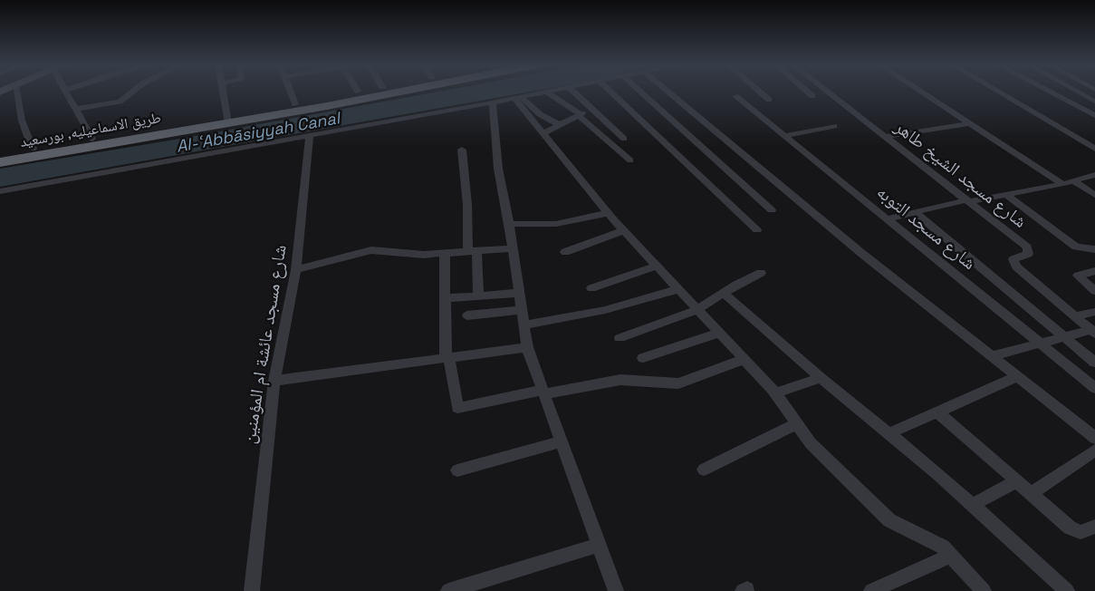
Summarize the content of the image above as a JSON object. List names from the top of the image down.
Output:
{
  "streets": {
    "highway": ["طريق الاسماعيليه, بورسعيد"],
    "street": ["شارع مسجد الشيخ طاهر", "شارع مسجد التوبه", "شارع مسجد عائشة ام المؤمنين"]
  },
  "water": ["Al-ʿAbbāsiyyah Canal"]
}
